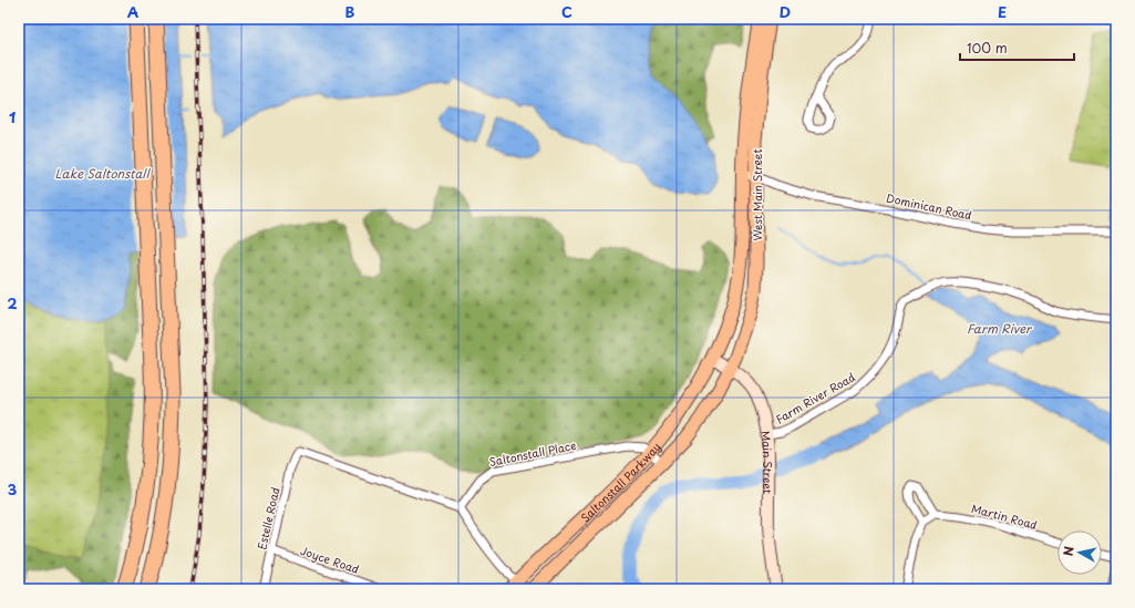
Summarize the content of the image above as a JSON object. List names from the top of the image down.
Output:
{
  "streets": {
    "main road": ["West Main Street", "Main Street", "Saltonstall Parkway"],
    "street": [
      "Dominican Road",
      "Farm River Road",
      "Saltonstall Place",
      "Martin Road",
      "Estelle Road",
      "Joyce Road"
    ]
  },
  "crossings": [
    ["West Main Street", "Dominican Road"],
    ["West Main Street", "Main Street"],
    ["West Main Street", "Saltonstall Parkway"],
    ["Farm River Road", "Main Street"],
    ["Saltonstall Place", "Saltonstall Parkway"],
    ["Saltonstall Place", "Estelle Road"],
    ["Main Street", "Saltonstall Parkway"],
    ["Estelle Road", "Joyce Road"]
  ],
  "water": ["Lake Saltonstall", "Farm River"],
  "scale_bar": "100 m",
  "north": "left",
  "grid": {
    "columns": [
      "A",
      "B",
      "C",
      "D",
      "E"
    ],
    "rows": ["1", "2", "3"]
  }
}
